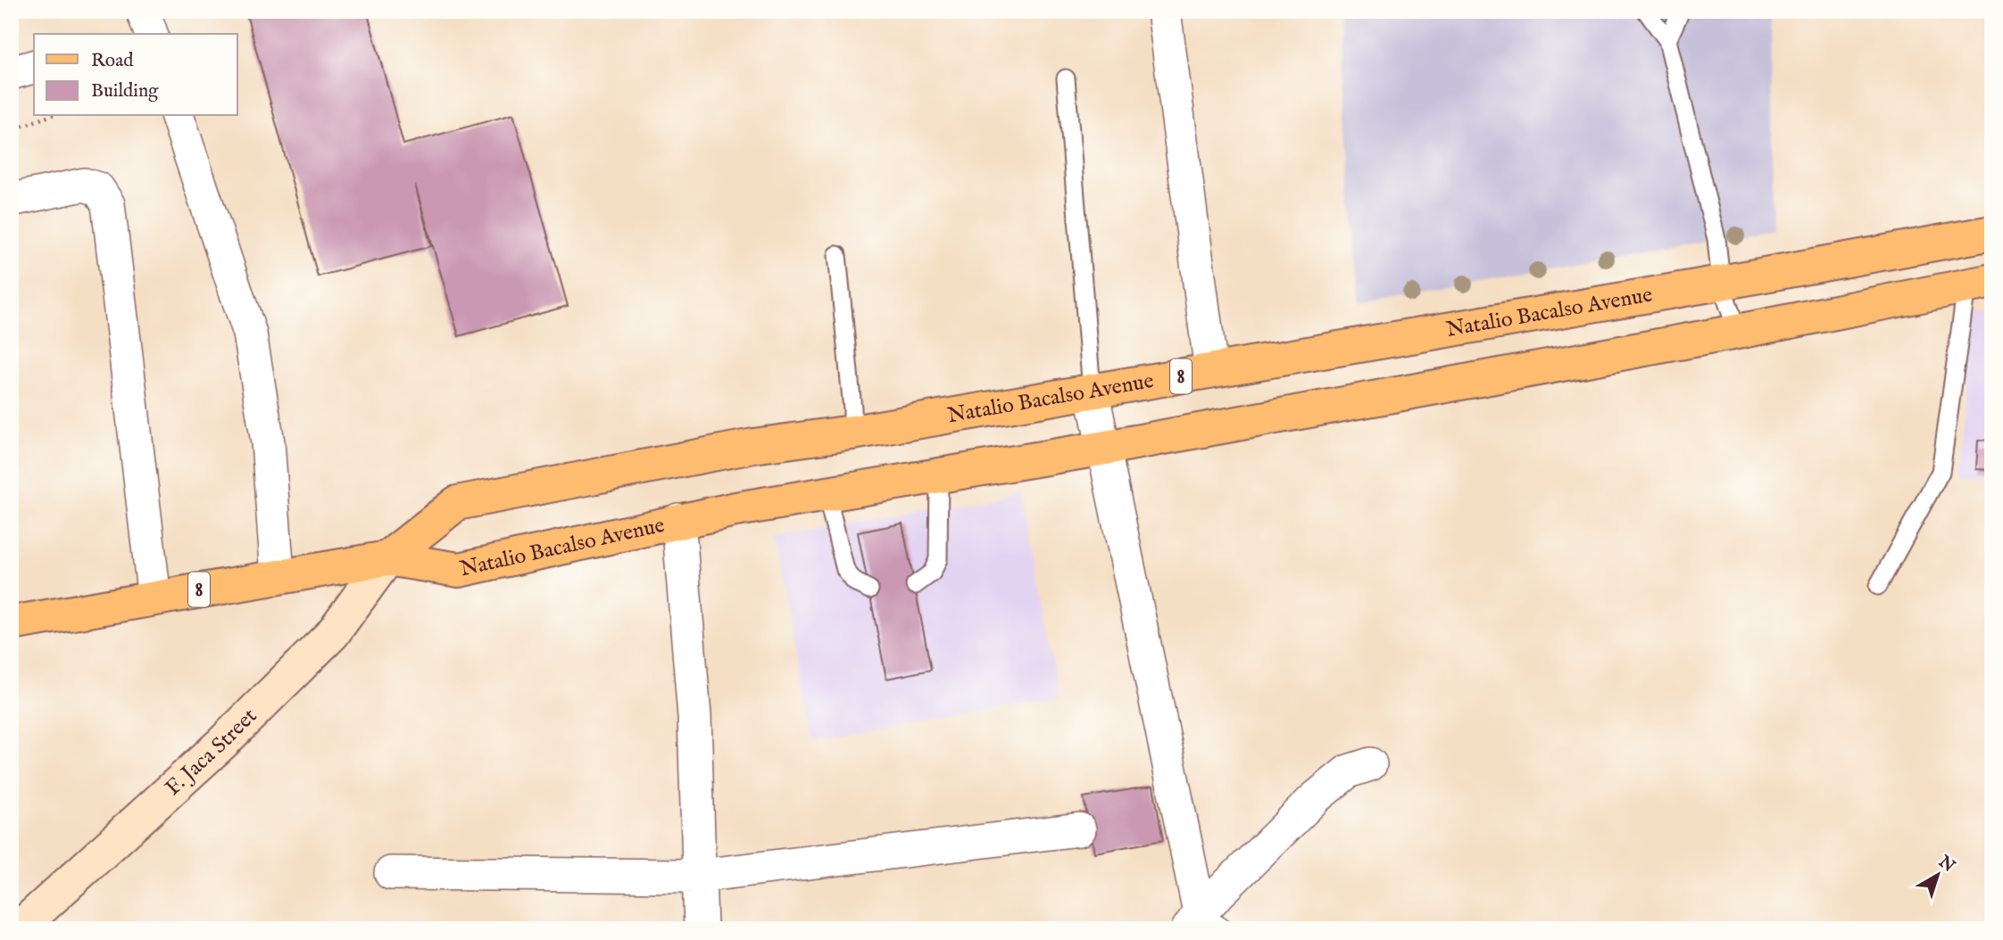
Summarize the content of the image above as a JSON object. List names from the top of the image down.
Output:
{
  "streets": {
    "main road": ["Natalio Bacalso Avenue", "8"],
    "street": ["F. Jaca Street"]
  },
  "crossings": [
    ["Natalio Bacalso Avenue", "F. Jaca Street"]
  ],
  "legend": ["Road", "Building"],
  "north": "top right"
}
